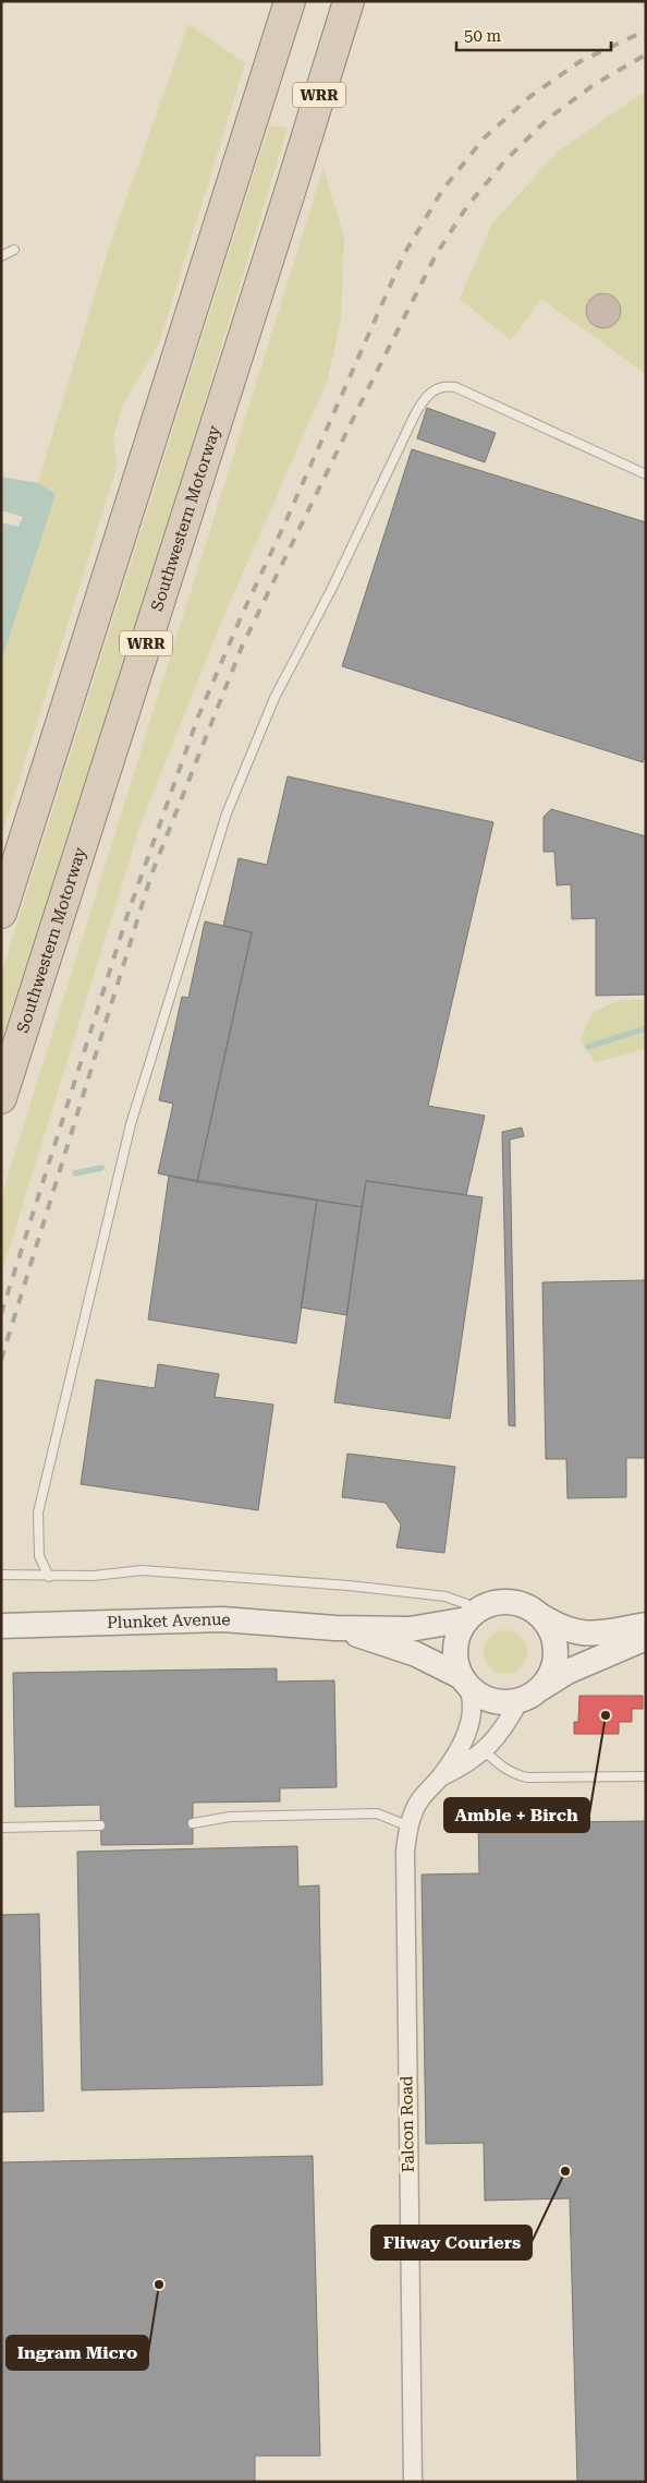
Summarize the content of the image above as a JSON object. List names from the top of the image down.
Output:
{
  "streets": {
    "highway": ["WRR", "Southwestern Motorway"],
    "main road": ["Plunket Avenue"],
    "street": ["Falcon Road"]
  },
  "crossings": [
    ["Plunket Avenue", "Falcon Road"]
  ],
  "places": ["Amble + Birch", "Fliway Couriers", "Ingram Micro"],
  "scale_bar": "50 m"
}
